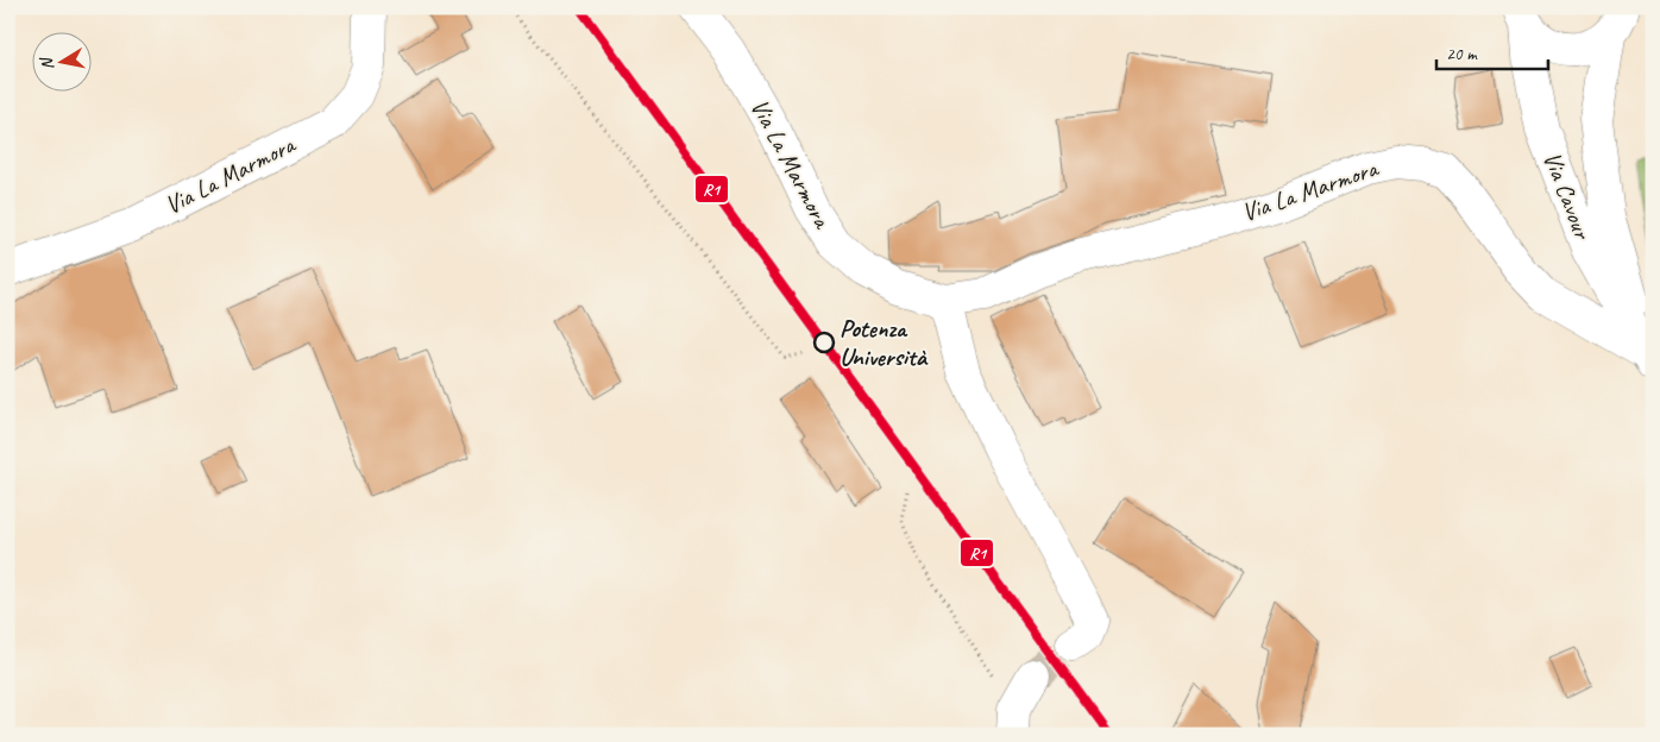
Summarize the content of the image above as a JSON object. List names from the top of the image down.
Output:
{
  "streets": {
    "street": ["Via La Marmora", "Via Cavour"]
  },
  "crossings": [
    ["Via La Marmora", "Via Cavour"]
  ],
  "places": ["Potenza Università"],
  "lines": ["transit line R1"],
  "scale_bar": "20 m",
  "north": "left"
}
